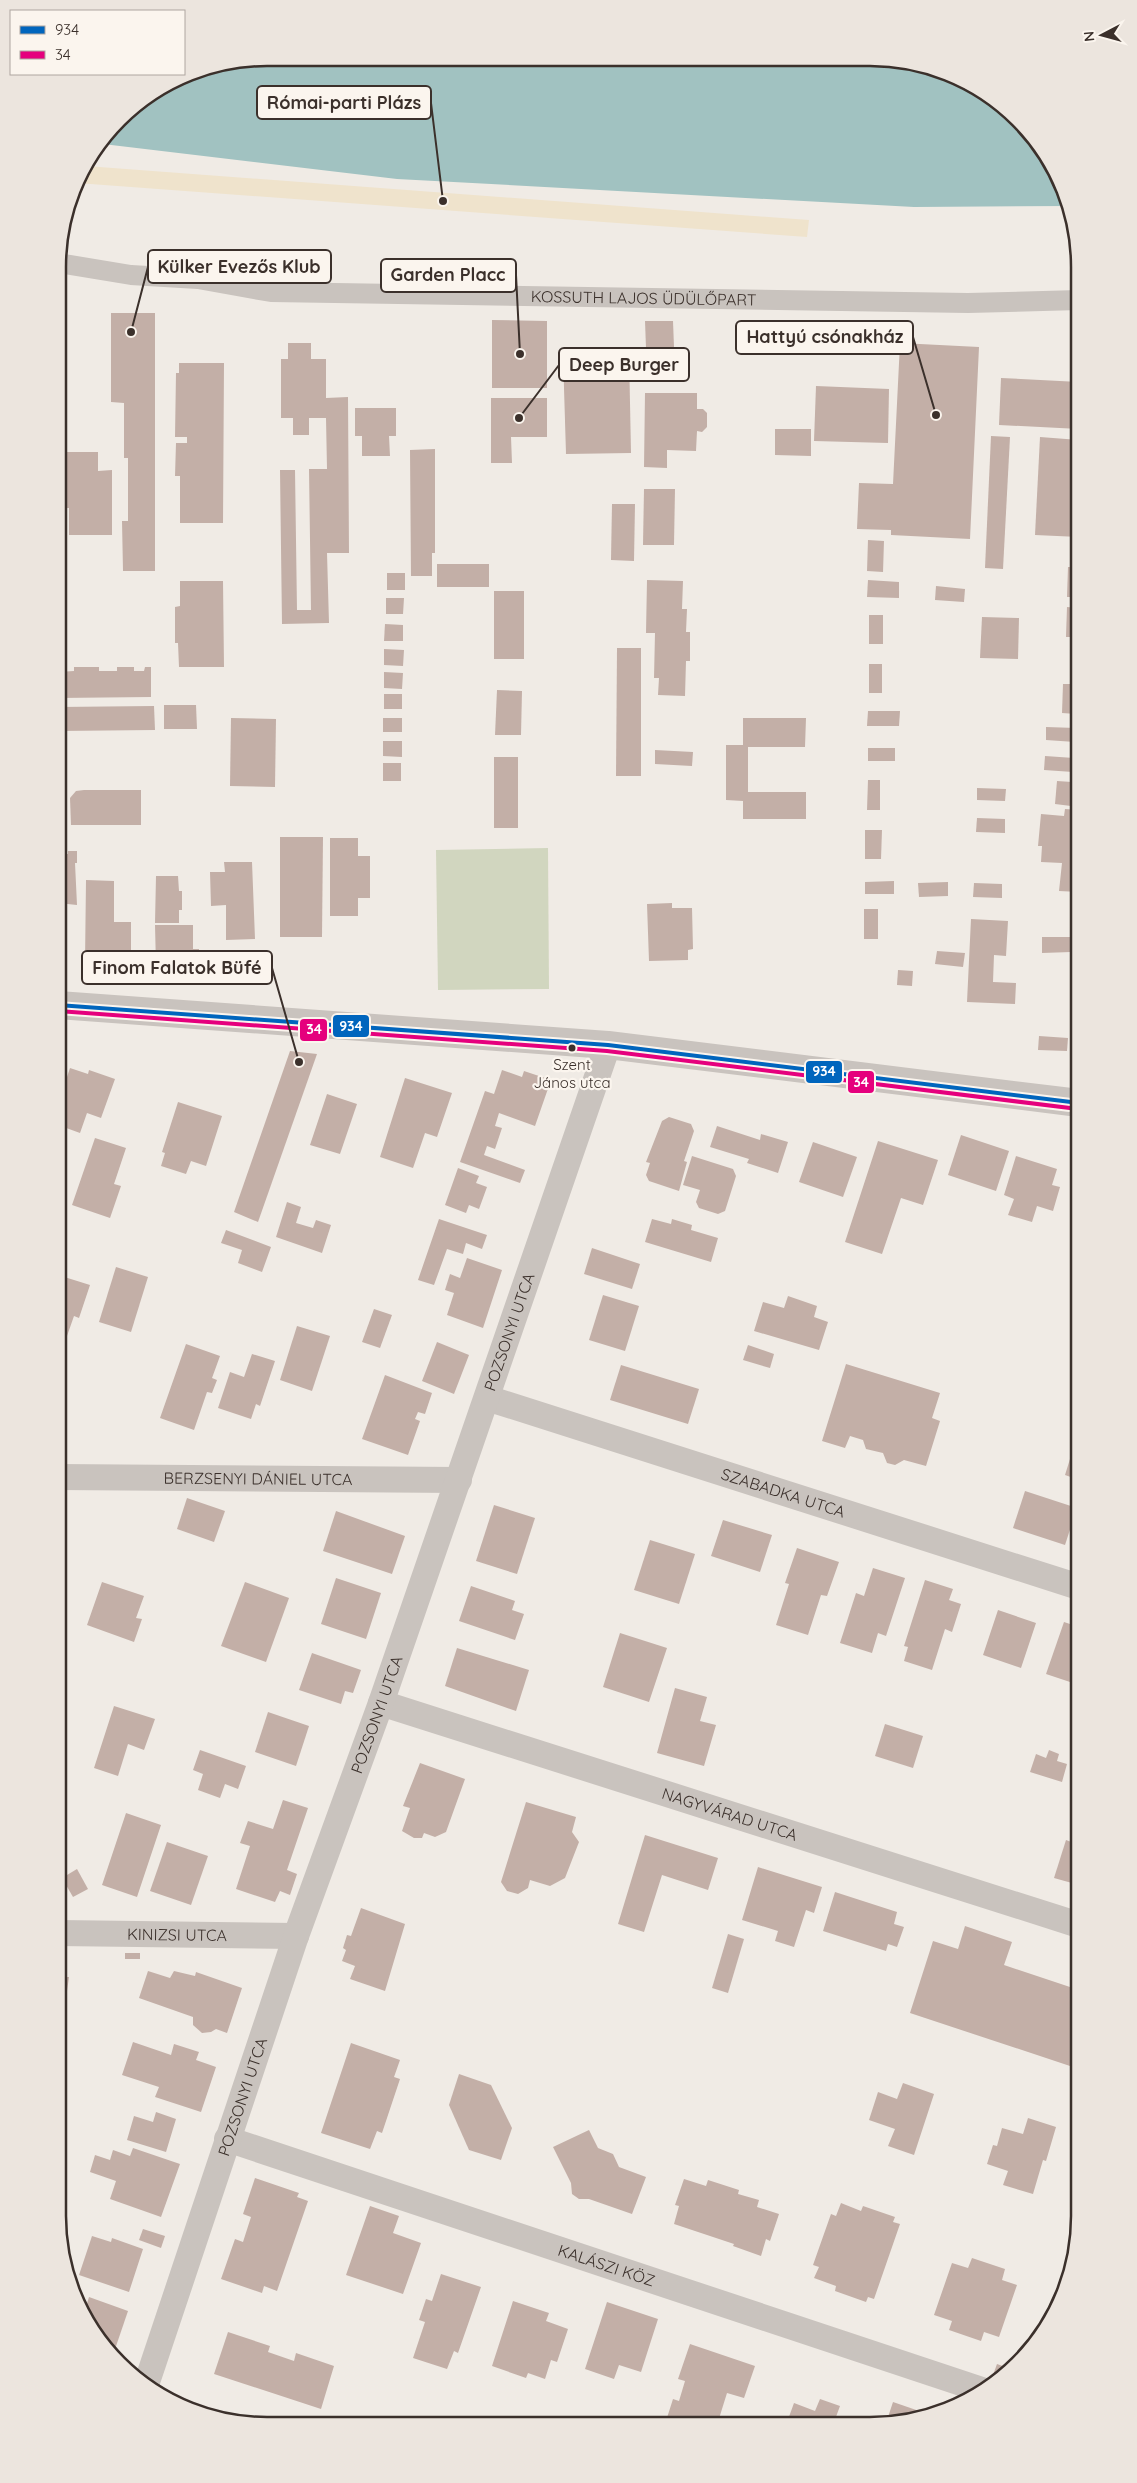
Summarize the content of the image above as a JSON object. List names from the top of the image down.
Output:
{
  "streets": {
    "street": [
      "KOSSUTH LAJOS ÜDÜLŐPART",
      "POZSONYI UTCA",
      "BERZSENYI DÁNIEL UTCA",
      "SZABADKA UTCA",
      "NAGYVÁRAD UTCA",
      "KINIZSI UTCA",
      "KALÁSZI KÖZ"
    ]
  },
  "crossings": [
    ["POZSONYI UTCA", "BERZSENYI DÁNIEL UTCA"],
    ["POZSONYI UTCA", "SZABADKA UTCA"],
    ["POZSONYI UTCA", "NAGYVÁRAD UTCA"],
    ["POZSONYI UTCA", "KINIZSI UTCA"],
    ["POZSONYI UTCA", "KALÁSZI KÖZ"]
  ],
  "places": [
    "Római-parti Plázs",
    "Külker Evezős Klub",
    "Garden Placc",
    "Hattyú csónakház",
    "Deep Burger",
    "Szent János utca",
    "Finom Falatok Büfé"
  ],
  "lines": ["transit line 934", "transit line 34"],
  "legend": ["934", "34"],
  "north": "left"
}
